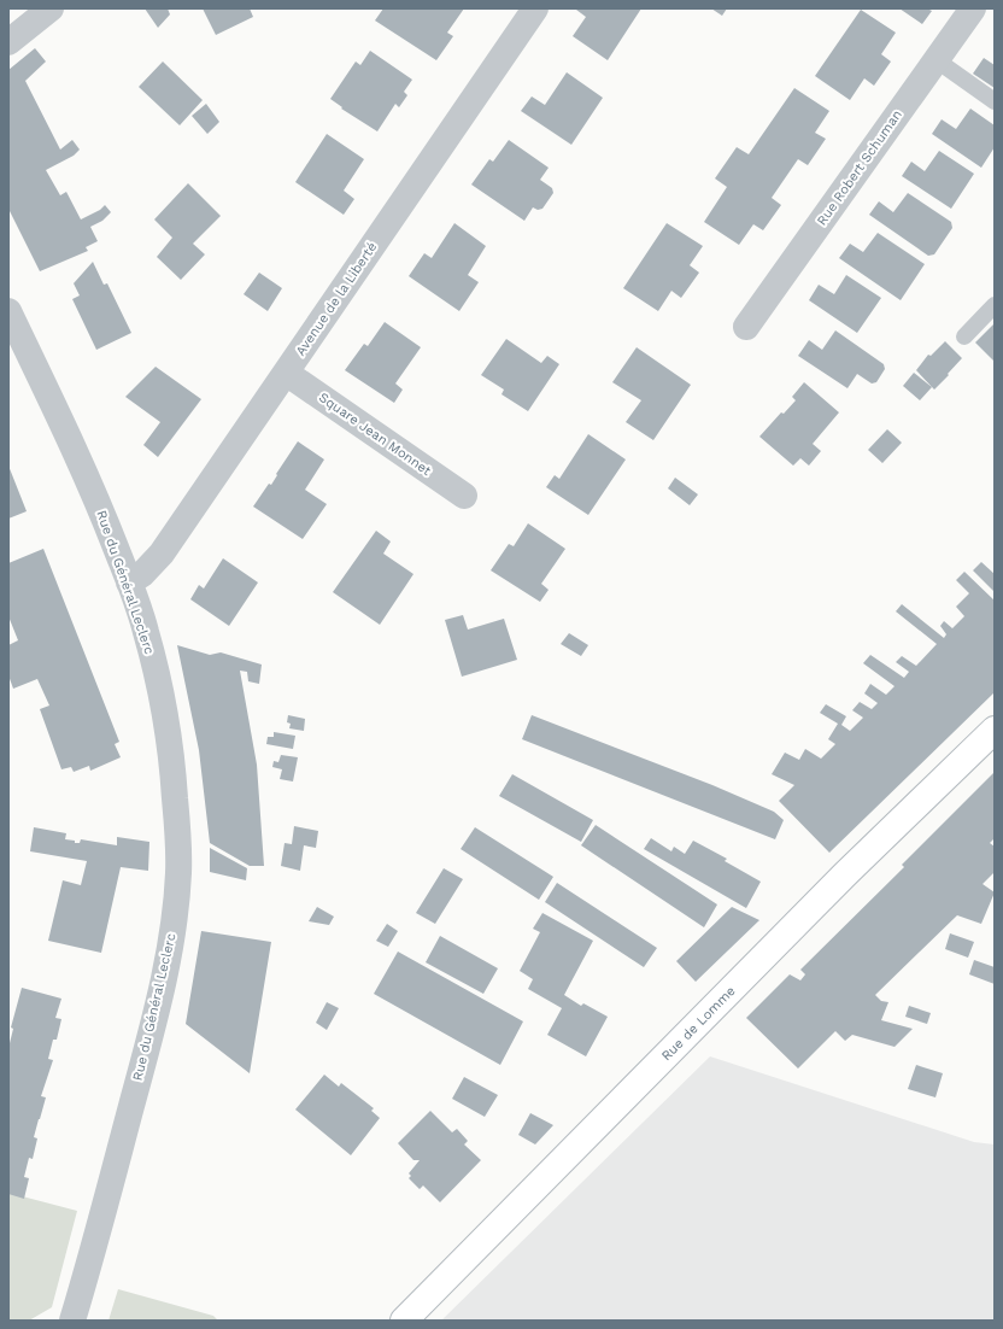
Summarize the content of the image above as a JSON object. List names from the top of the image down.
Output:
{
  "streets": {
    "main road": ["Rue de Lomme"],
    "street": [
      "Rue Robert Schuman",
      "Avenue de la Liberté",
      "Square Jean Monnet",
      "Rue du Général Leclerc"
    ]
  },
  "crossings": [
    ["Avenue de la Liberté", "Square Jean Monnet"],
    ["Avenue de la Liberté", "Rue du Général Leclerc"]
  ]
}
